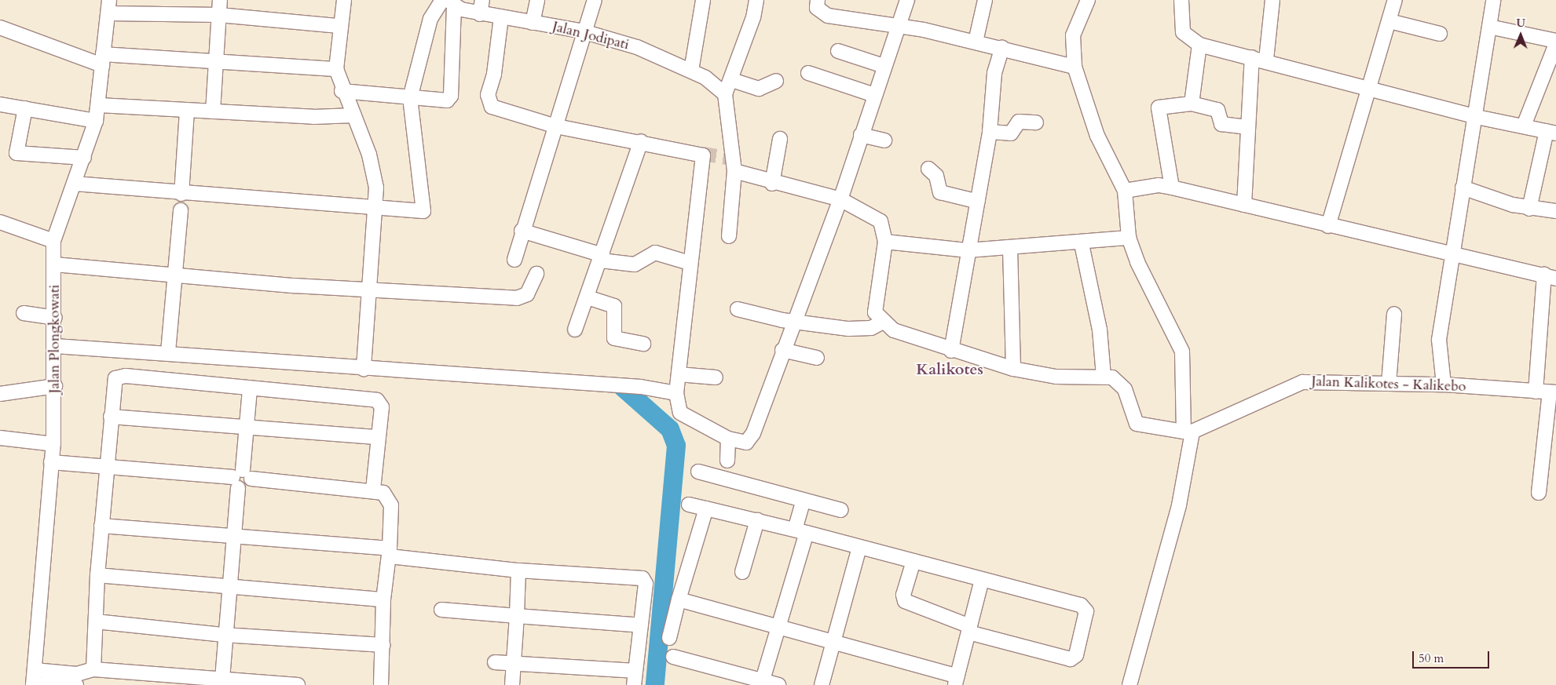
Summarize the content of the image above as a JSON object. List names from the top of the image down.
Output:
{
  "streets": {
    "street": ["Jalan Jodipati", "Jalan Plongkowati", "Jalan Kalikotes - Kalikebo"]
  },
  "districts": ["Kalikotes"],
  "scale_bar": "50 m",
  "north": "top"
}
